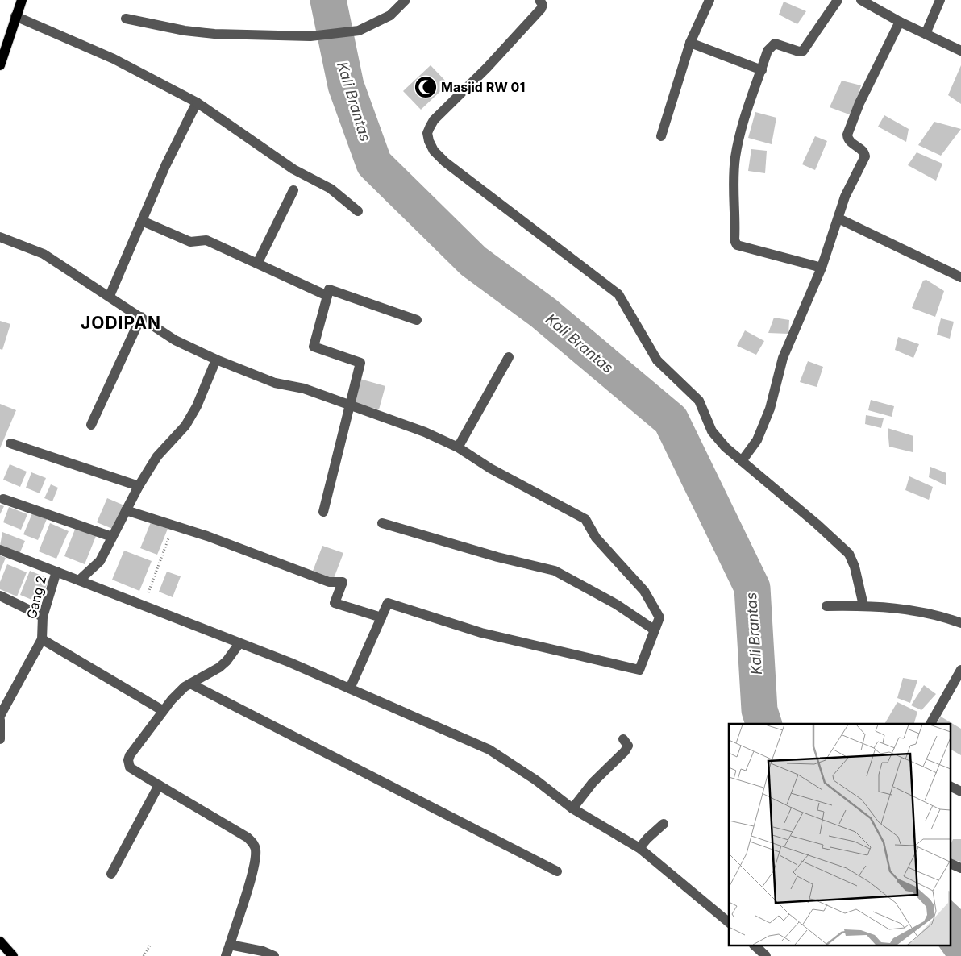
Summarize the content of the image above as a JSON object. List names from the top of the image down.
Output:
{
  "streets": {
    "street": ["Gang 2"]
  },
  "districts": ["JODIPAN"],
  "water": ["Kali Brantas"],
  "places": {
    "mosque": ["Masjid RW 01"]
  }
}
